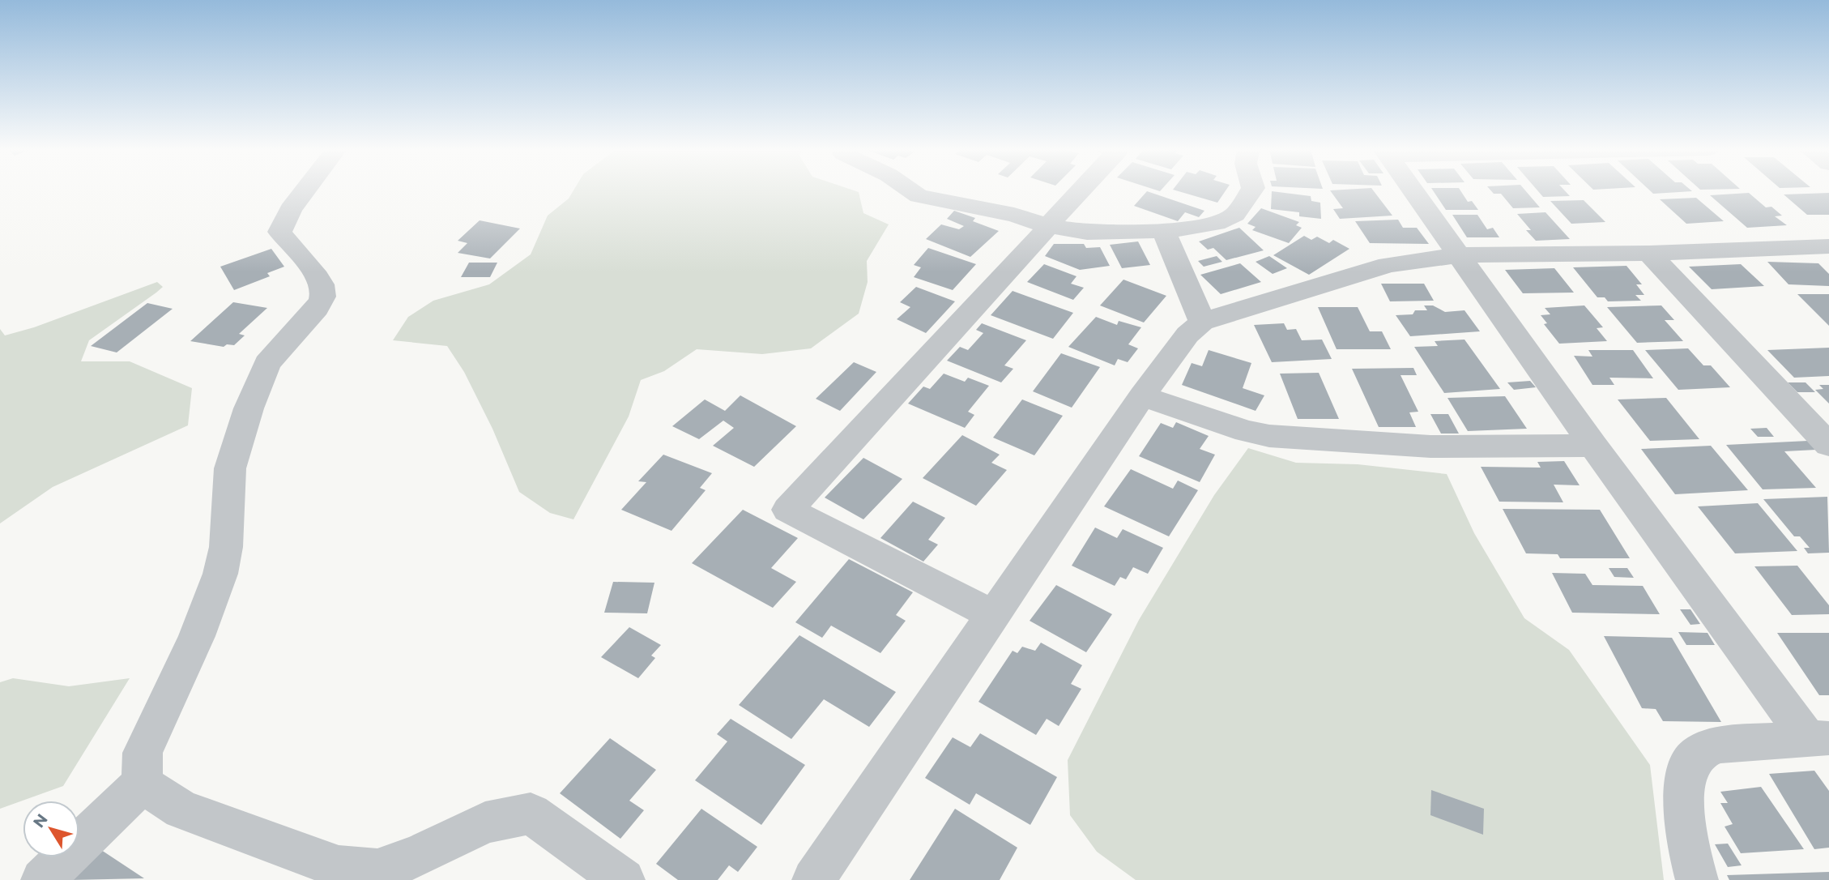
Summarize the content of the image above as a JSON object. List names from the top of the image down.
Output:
{
  "north": "top left"
}
